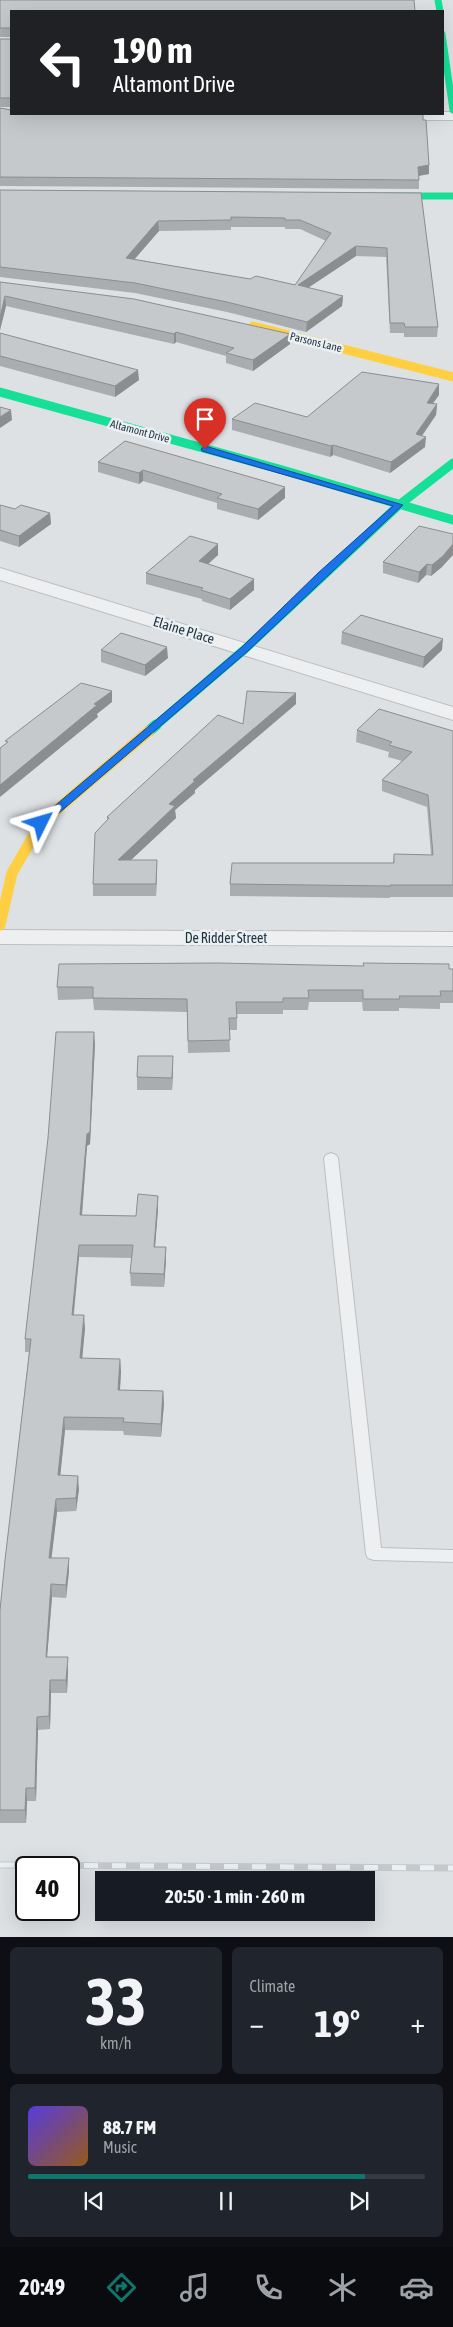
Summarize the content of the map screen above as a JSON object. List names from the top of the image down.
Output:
{
  "streets": {
    "street": [
      "Parsons Lane",
      "Altamont Drive",
      "Elaine Place",
      "De Ridder Street"
    ]
  },
  "page": {
    "turn": ["190 m", "Altamont Drive"],
    "limit": "40",
    "trip": "20:50 · 1 min · 260 m",
    "tile": [
      ["33", "km/h"],
      "Climate"
    ],
    "heat": ["−", "19°", "+"],
    "song": ["88.7 FM", "Music"],
    "tabs": "20:49"
  }
}
